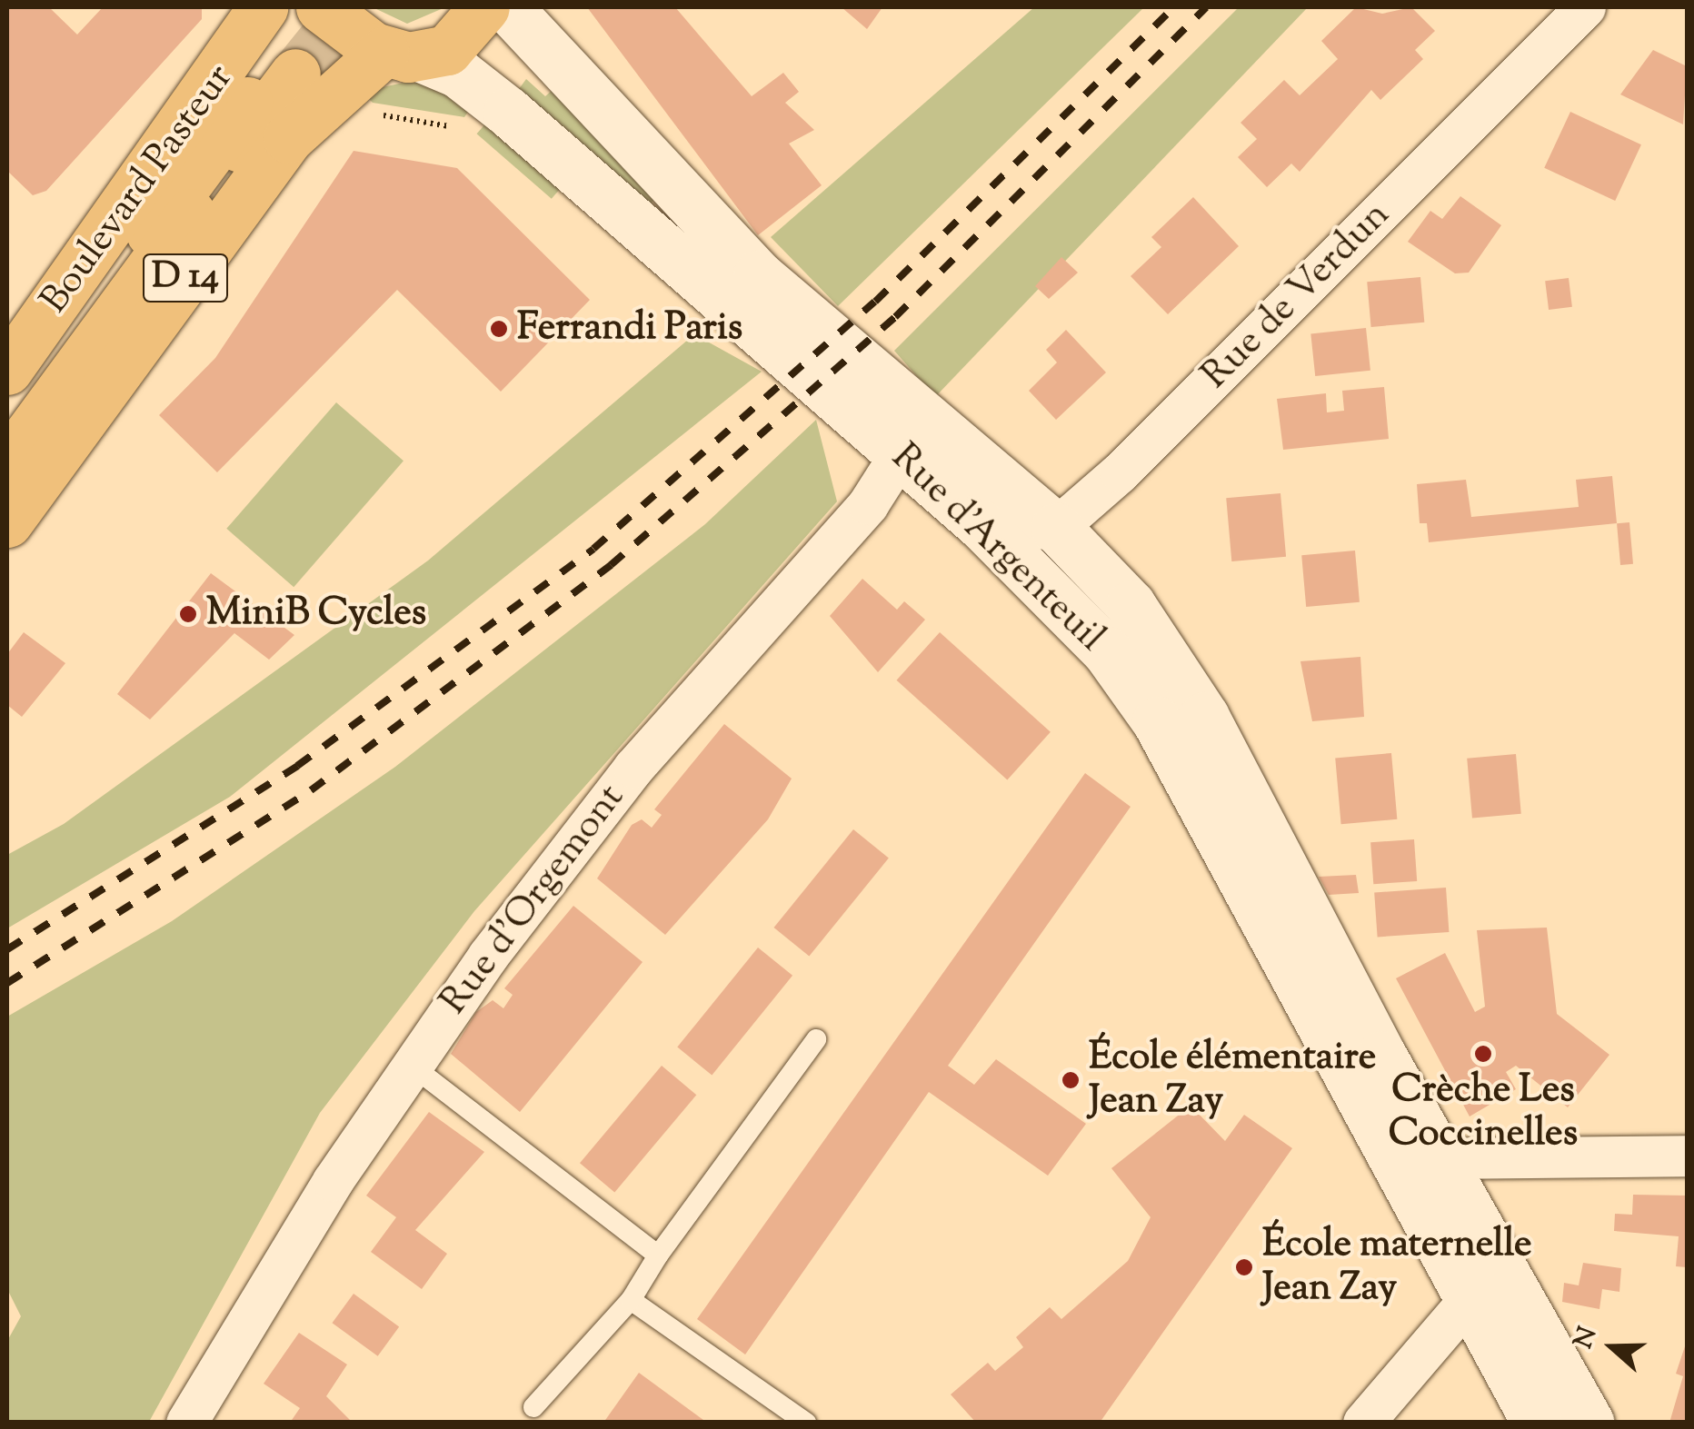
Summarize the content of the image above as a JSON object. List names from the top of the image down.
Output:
{
  "streets": {
    "main road": ["Boulevard Pasteur", "D 14", "Rue d'Argenteuil"],
    "street": ["Rue de Verdun", "Rue d'Orgemont"]
  },
  "crossings": [
    ["D 14", "Rue d'Argenteuil"],
    ["Rue de Verdun", "Rue d'Argenteuil"],
    ["Rue d'Argenteuil", "Rue d'Orgemont"]
  ],
  "places": [
    "Ferrandi Paris",
    "MiniB Cycles",
    "Crèche Les Coccinelles",
    "École élémentaire Jean Zay",
    "École maternelle Jean Zay"
  ],
  "north": "left"
}
